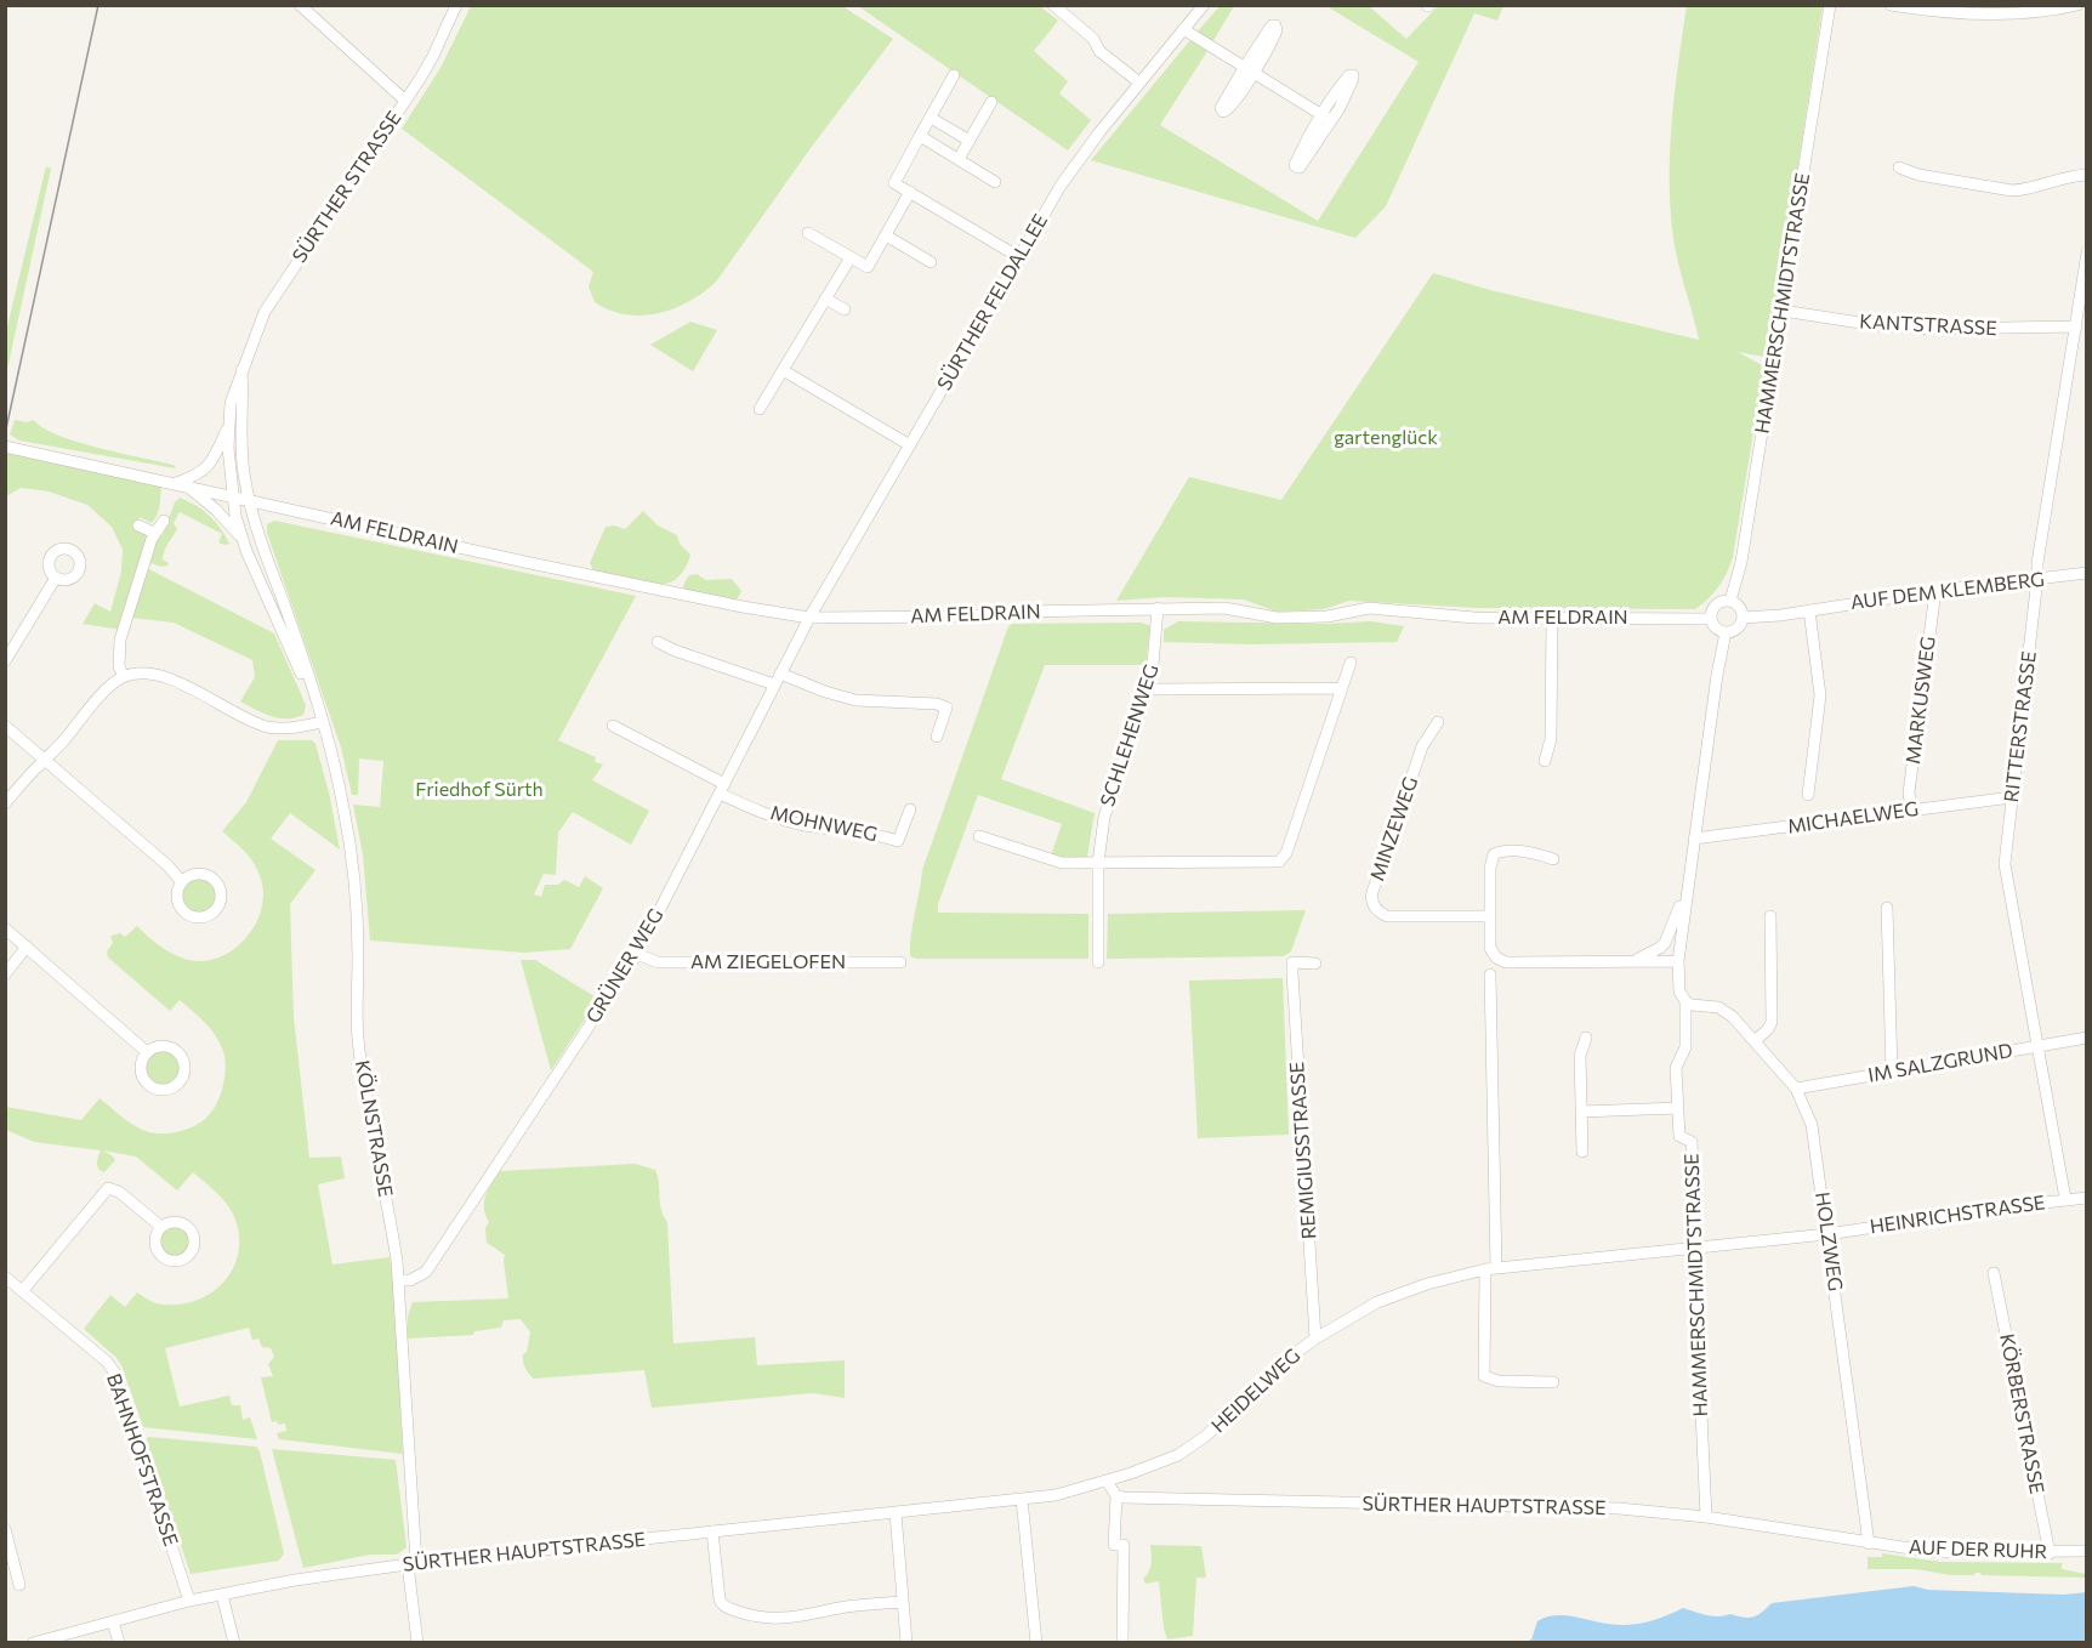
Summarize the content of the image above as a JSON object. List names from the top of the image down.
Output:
{
  "streets": {
    "street": [
      "SÜRTHER STRASSE",
      "SÜRTHER FELDALLEE",
      "HAMMERSCHMIDTSTRASSE",
      "KANTSTRASSE",
      "AM FELDRAIN",
      "AUF DEM KLEMBERG",
      "MARKUSWEG",
      "RITTERSTRASSE",
      "SCHLEHENWEG",
      "MICHAELWEG",
      "MOHNWEG",
      "MINZEWEG",
      "AM ZIEGELOFEN",
      "GRÜNER WEG",
      "IM SALZGRUND",
      "KÖLNSTRASSE",
      "REMIGIUSSTRASSE",
      "HEINRICHSTRASSE",
      "HOLZWEG",
      "HEIDELWEG",
      "KÖRBERSTRASSE",
      "BAHNHOFSTRASSE",
      "SÜRTHER HAUPTSTRASSE",
      "AUF DER RUHR"
    ]
  },
  "crossings": [
    ["SÜRTHER STRASSE", "AM FELDRAIN"],
    ["SÜRTHER STRASSE", "KÖLNSTRASSE"],
    ["SÜRTHER FELDALLEE", "AM FELDRAIN"],
    ["SÜRTHER FELDALLEE", "GRÜNER WEG"],
    ["HAMMERSCHMIDTSTRASSE", "KANTSTRASSE"],
    ["HAMMERSCHMIDTSTRASSE", "AM FELDRAIN"],
    ["HAMMERSCHMIDTSTRASSE", "AUF DEM KLEMBERG"],
    ["HAMMERSCHMIDTSTRASSE", "MICHAELWEG"],
    ["HAMMERSCHMIDTSTRASSE", "HOLZWEG"],
    ["HAMMERSCHMIDTSTRASSE", "HEIDELWEG"],
    ["HAMMERSCHMIDTSTRASSE", "SÜRTHER HAUPTSTRASSE"],
    ["KANTSTRASSE", "RITTERSTRASSE"],
    ["AM FELDRAIN", "AUF DEM KLEMBERG"],
    ["AM FELDRAIN", "SCHLEHENWEG"],
    ["AM FELDRAIN", "GRÜNER WEG"],
    ["AM FELDRAIN", "KÖLNSTRASSE"],
    ["AUF DEM KLEMBERG", "MARKUSWEG"],
    ["AUF DEM KLEMBERG", "RITTERSTRASSE"],
    ["MARKUSWEG", "MICHAELWEG"],
    ["RITTERSTRASSE", "MICHAELWEG"],
    ["RITTERSTRASSE", "IM SALZGRUND"],
    ["RITTERSTRASSE", "HEINRICHSTRASSE"],
    ["MOHNWEG", "GRÜNER WEG"],
    ["AM ZIEGELOFEN", "GRÜNER WEG"],
    ["GRÜNER WEG", "KÖLNSTRASSE"],
    ["IM SALZGRUND", "HOLZWEG"],
    ["KÖLNSTRASSE", "SÜRTHER HAUPTSTRASSE"],
    ["REMIGIUSSTRASSE", "HEIDELWEG"],
    ["HEINRICHSTRASSE", "HOLZWEG"],
    ["HEINRICHSTRASSE", "HEIDELWEG"],
    ["HOLZWEG", "HEIDELWEG"],
    ["HOLZWEG", "SÜRTHER HAUPTSTRASSE"],
    ["HOLZWEG", "AUF DER RUHR"],
    ["HEIDELWEG", "SÜRTHER HAUPTSTRASSE"],
    ["KÖRBERSTRASSE", "AUF DER RUHR"],
    ["BAHNHOFSTRASSE", "SÜRTHER HAUPTSTRASSE"],
    ["SÜRTHER HAUPTSTRASSE", "AUF DER RUHR"]
  ],
  "parks": ["gartenglück", "Friedhof Sürth"]
}
